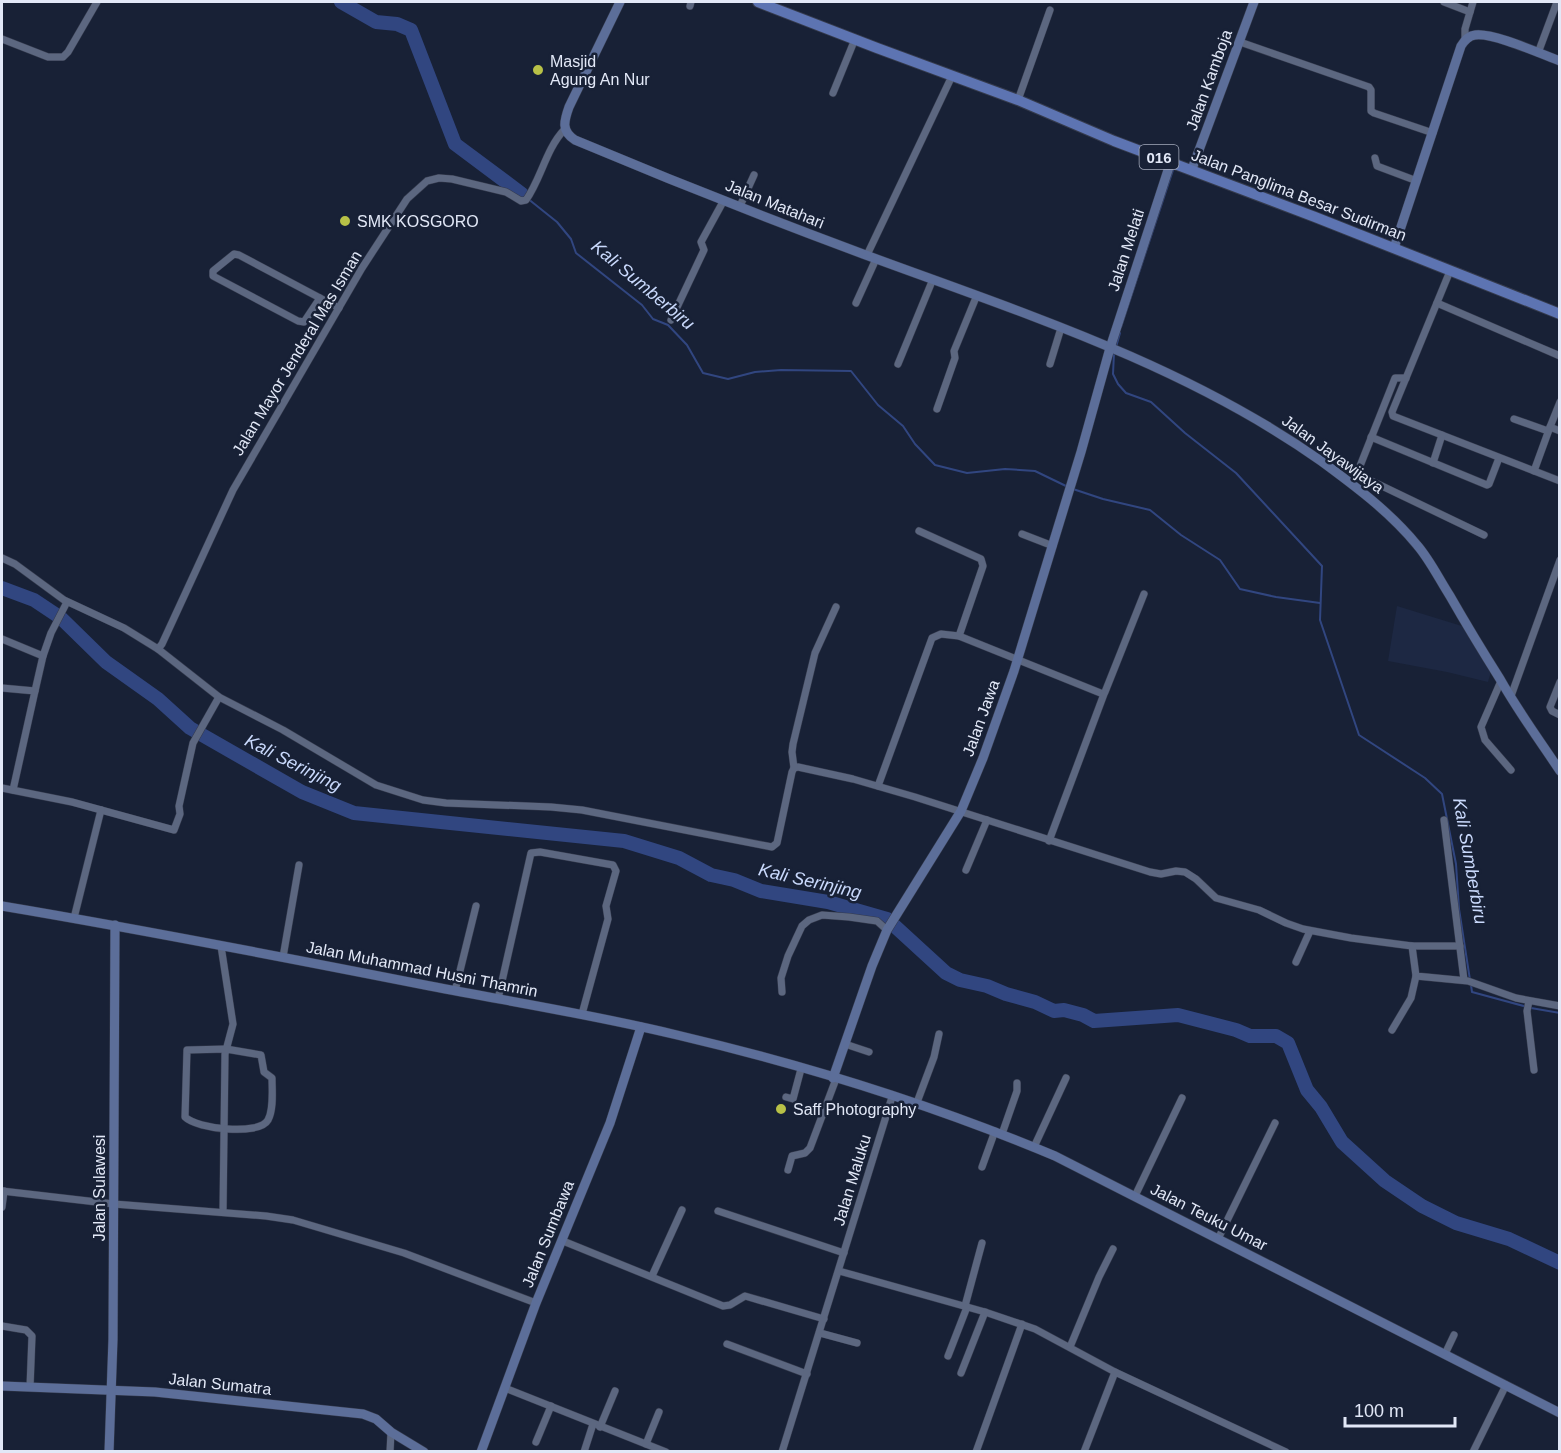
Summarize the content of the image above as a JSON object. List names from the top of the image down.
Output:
{
  "streets": {
    "main road": ["016", "Jalan Panglima Besar Sudirman"],
    "street": [
      "Jalan Kamboja",
      "Jalan Matahari",
      "Jalan Melati",
      "Jalan Mayor Jenderal Mas Isman",
      "Jalan Jayawijaya",
      "Jalan Jawa",
      "Jalan Muhammad Husni Thamrin",
      "Jalan Maluku",
      "Jalan Sulawesi",
      "Jalan Teuku Umar",
      "Jalan Sumbawa",
      "Jalan Sumatra"
    ]
  },
  "crossings": [
    ["Jalan Kamboja", "Jalan Panglima Besar Sudirman"],
    ["Jalan Panglima Besar Sudirman", "Jalan Melati"],
    ["Jalan Matahari", "Jalan Melati"],
    ["Jalan Matahari", "Jalan Mayor Jenderal Mas Isman"],
    ["Jalan Matahari", "Jalan Jayawijaya"],
    ["Jalan Matahari", "Jalan Jawa"],
    ["Jalan Melati", "Jalan Jayawijaya"],
    ["Jalan Melati", "Jalan Jawa"],
    ["Jalan Jayawijaya", "Jalan Jawa"],
    ["Jalan Jawa", "Jalan Muhammad Husni Thamrin"],
    ["Jalan Jawa", "Jalan Teuku Umar"],
    ["Jalan Muhammad Husni Thamrin", "Jalan Sulawesi"],
    ["Jalan Muhammad Husni Thamrin", "Jalan Teuku Umar"],
    ["Jalan Muhammad Husni Thamrin", "Jalan Sumbawa"],
    ["Jalan Maluku", "Jalan Teuku Umar"],
    ["Jalan Sulawesi", "Jalan Sumatra"]
  ],
  "water": ["Kali Sumberbiru", "Kali Serinjing"],
  "places": ["Masjid Agung An Nur", "SMK KOSGORO", "Saff Photography"],
  "scale_bar": "100 m"
}
